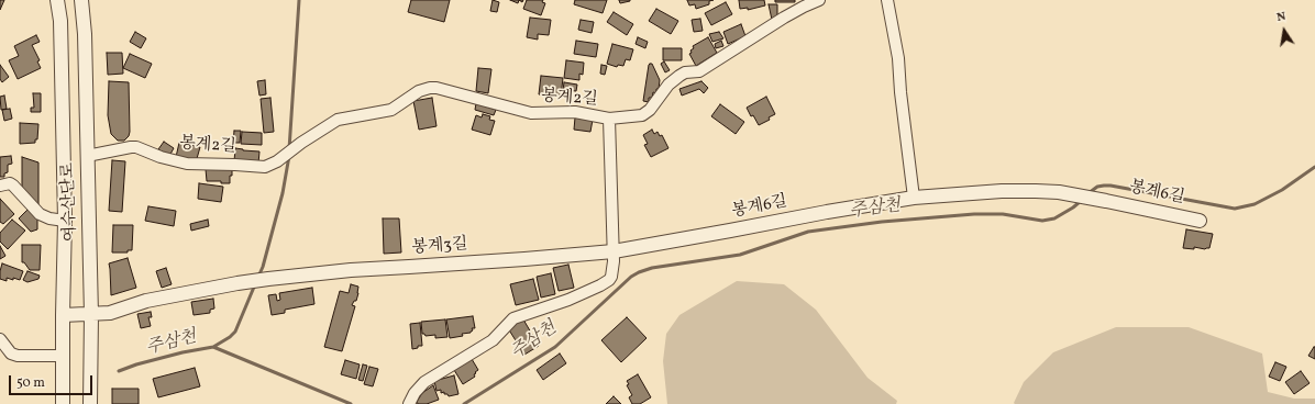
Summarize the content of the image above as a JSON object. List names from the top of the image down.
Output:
{
  "streets": {
    "street": [
      "봉계2길",
      "봉계6길",
      "여수산단로",
      "봉계3길"
    ]
  },
  "crossings": [
    ["봉계2길", "여수산단로"],
    ["봉계6길", "봉계3길"],
    ["여수산단로", "봉계3길"]
  ],
  "water": ["주삼천"],
  "scale_bar": "50 m",
  "north": "top"
}
